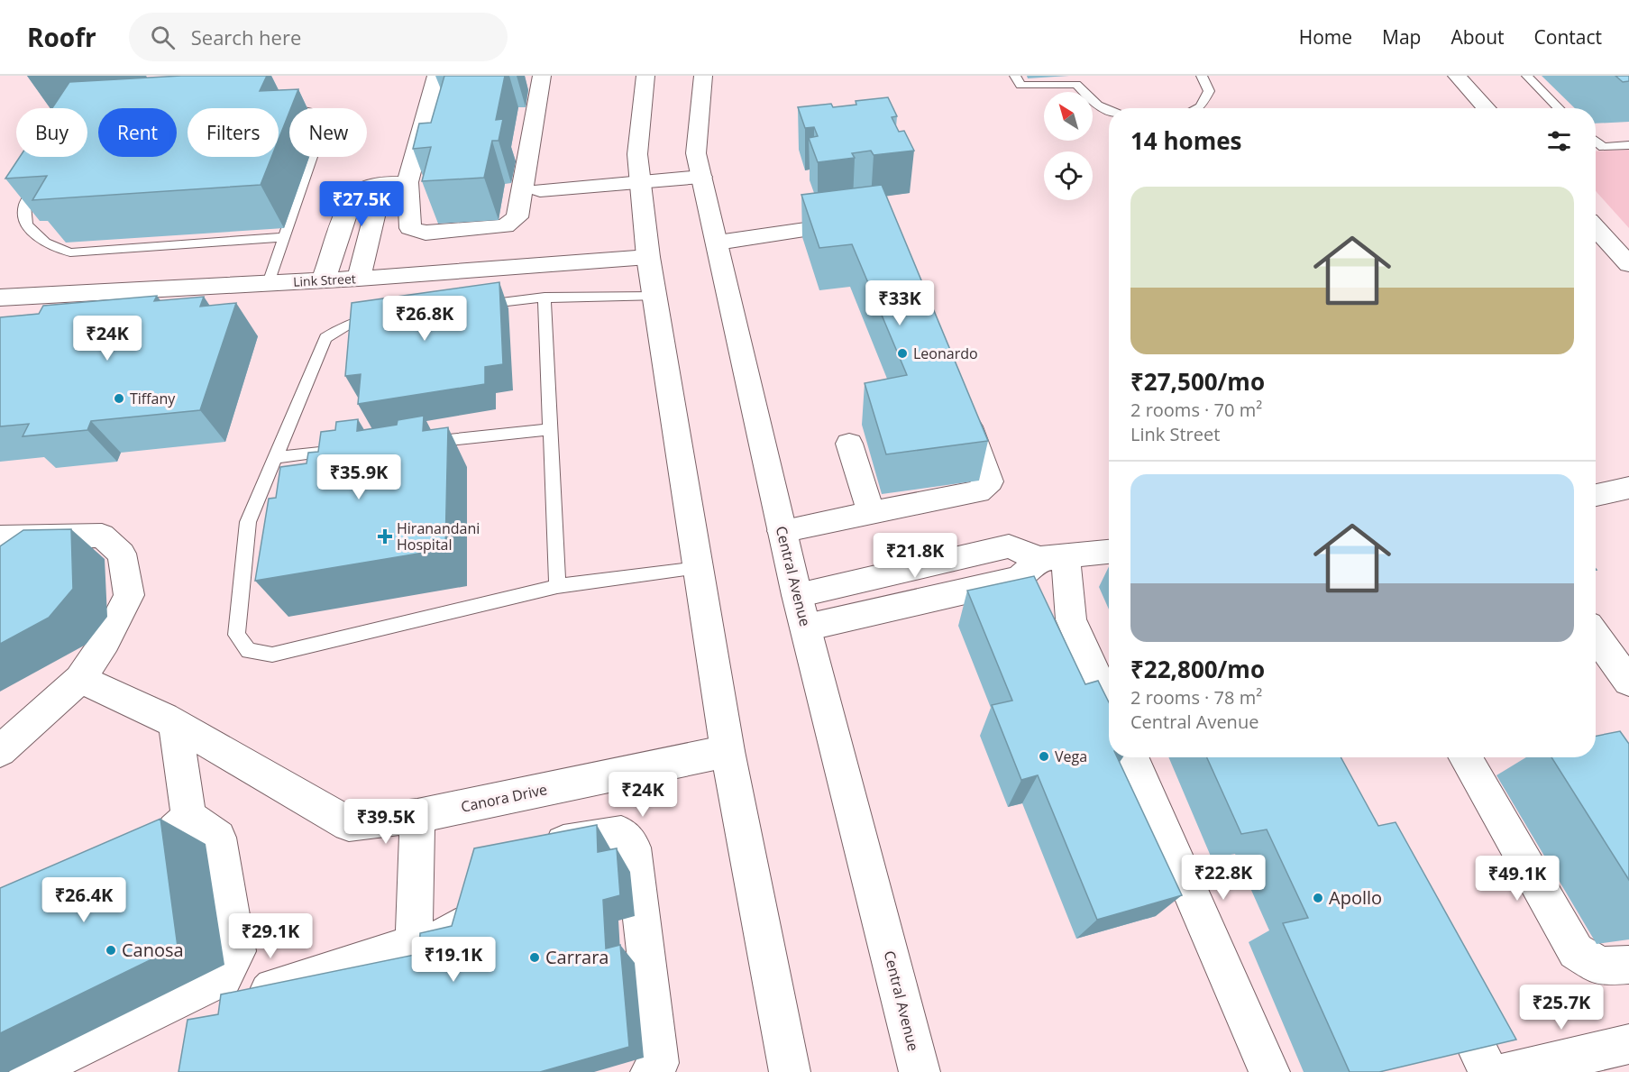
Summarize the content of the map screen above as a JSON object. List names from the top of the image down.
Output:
{
  "streets": {
    "street": ["Link Street", "Central Avenue", "Canora Drive"]
  },
  "places": {
    "other": [
      "Leonardo",
      "Tiffany",
      "Vega",
      "Apollo",
      "Canosa",
      "Carrara"
    ],
    "health": ["Hiranandani Hospital"]
  },
  "north": "top left",
  "page": {
    "header": "Roofr",
    "search": "Search here",
    "nav": [
      "Home",
      "Map",
      "About",
      "Contact"
    ],
    "chip": [
      "Buy",
      "Rent",
      "Filters",
      "New"
    ],
    "heading": "14 homes",
    "list": [
      {
        "name": "₹27,500/mo",
        "note": "2 rooms · 70 m² · Link Street"
      },
      {
        "name": "₹22,800/mo",
        "note": "2 rooms · 78 m² · Central Avenue"
      }
    ],
    "price": [
      "₹27.5K",
      "₹33K",
      "₹26.8K",
      "₹24K",
      "₹35.9K",
      "₹21.8K",
      "₹24K",
      "₹39.5K",
      "₹22.8K",
      "₹49.1K",
      "₹26.4K",
      "₹29.1K",
      "₹19.1K",
      "₹25.7K"
    ]
  }
}
